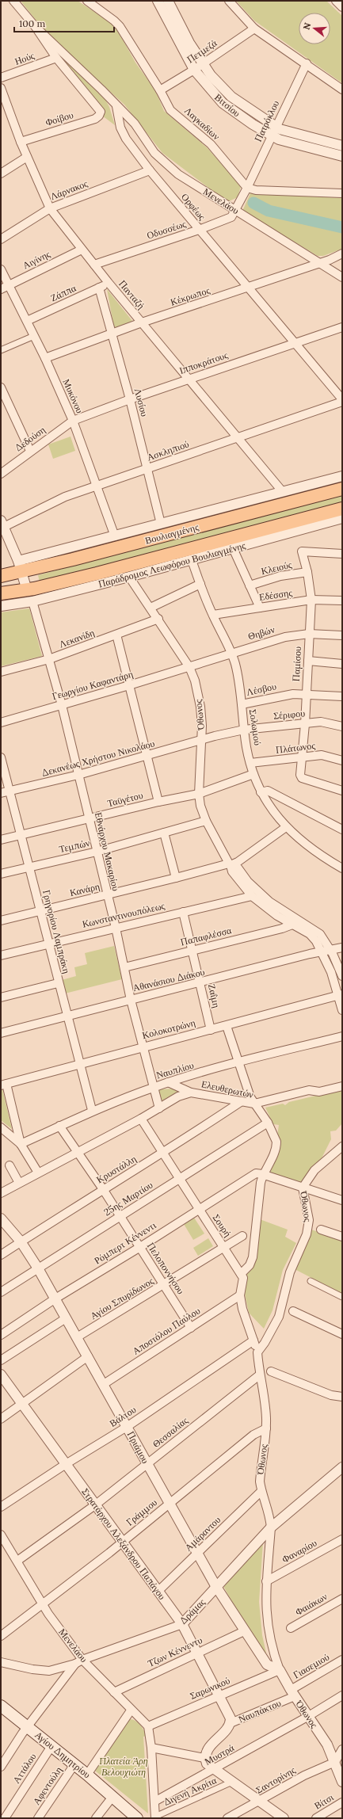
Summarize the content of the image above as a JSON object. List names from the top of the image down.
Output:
{
  "streets": {
    "main road": ["Βουλιαγμένης", "Αγίου Δημητρίου"],
    "street": [
      "Πετμεζά",
      "Ηούς",
      "Βιτσίου",
      "Φοίβου",
      "Πατρόκλου",
      "Λαγκαδίων",
      "Λάρνακος",
      "Μενελάου",
      "Ορφέως",
      "Οδυσσέως",
      "Αιγίνης",
      "Ζάππα",
      "Πανταζή",
      "Κέκρωπος",
      "Ιπποκράτους",
      "Μυκόνου",
      "Λυσίου",
      "Δεδούση",
      "Ασκληπιού",
      "Παράδρομος Λεωφόρου Βουλιαγμένης",
      "Κλειούς",
      "Εδέσσης",
      "Θηβών",
      "Λεκανίδη",
      "Παμίσου",
      "Γεωργίου Καφαντάρη",
      "Λέσβου",
      "Όθωνος",
      "Σέριφου",
      "Σολωμού",
      "Πλάτωνος",
      "Δεκανέως Χρήστου Νικολάου",
      "Ταϋγέτου",
      "Τεμπών",
      "Εθνάρχου Μακαρίου",
      "Κανάρη",
      "Κωνσταντινουπόλεως",
      "Γρηγορίου Λαμπράκη",
      "Παπαφλέσσα",
      "Αθανάσιου Διάκου",
      "Ζαΐμη",
      "Κολοκοτρώνη",
      "Ναυπλίου",
      "Ελευθερωτών",
      "Κρυστάλλη",
      "25ης Μαρτίου",
      "Σουρή",
      "Ρόμπερτ Κέννεντι",
      "Πελοποννήσου",
      "Αγίου Σπυρίδωνος",
      "Αποστόλου Παύλου",
      "Βάλτου",
      "Θεσσαλίας",
      "Πριάμου",
      "Γράμμου",
      "Αμάραντου",
      "Στρατάρχου Αλεξάνδρου Παπάγου",
      "Φαναρίου",
      "Φαιάκων",
      "Δράμας",
      "Τζων Κέννεντυ",
      "Γιασεμιού",
      "Σαρωνικού",
      "Ναυπάκτου",
      "Μυστρά",
      "Αττάλου",
      "Σαντορίνης",
      "Αφεντούλη",
      "Διγενή Ακρίτα",
      "Βίτσι"
    ]
  },
  "crossings": [
    ["Πετμεζά", "Βιτσίου"],
    ["Πετμεζά", "Λαγκαδίων"],
    ["Ηούς", "Φοίβου"],
    ["Βιτσίου", "Πατρόκλου"],
    ["Φοίβου", "Πανταζή"],
    ["Πατρόκλου", "Λαγκαδίων"],
    ["Πατρόκλου", "Οδυσσέως"],
    ["Λαγκαδίων", "Οδυσσέως"],
    ["Λάρνακος", "Ορφέως"],
    ["Λάρνακος", "Πανταζή"],
    ["Μενελάου", "Ορφέως"],
    ["Μενελάου", "Οδυσσέως"],
    ["Μενελάου", "Κέκρωπος"],
    ["Μενελάου", "Θεσσαλίας"],
    ["Μενελάου", "Γράμμου"],
    ["Μενελάου", "Δράμας"],
    ["Μενελάου", "Τζων Κέννεντυ"],
    ["Μενελάου", "Σαρωνικού"],
    ["Ορφέως", "Οδυσσέως"],
    ["Ορφέως", "Κέκρωπος"],
    ["Ορφέως", "Ιπποκράτους"],
    ["Ορφέως", "Ασκληπιού"],
    ["Οδυσσέως", "Πανταζή"],
    ["Αιγίνης", "Πανταζή"],
    ["Αιγίνης", "Μυκόνου"],
    ["Ζάππα", "Πανταζή"],
    ["Ζάππα", "Μυκόνου"],
    ["Ζάππα", "Λυσίου"],
    ["Πανταζή", "Κέκρωπος"],
    ["Πανταζή", "Ιπποκράτους"],
    ["Πανταζή", "Ασκληπιού"],
    ["Κέκρωπος", "Μυκόνου"],
    ["Κέκρωπος", "Λυσίου"],
    ["Ιπποκράτους", "Μυκόνου"],
    ["Ιπποκράτους", "Λυσίου"],
    ["Ιπποκράτους", "Δεδούση"],
    ["Μυκόνου", "Δεδούση"],
    ["Μυκόνου", "Ασκληπιού"],
    ["Λυσίου", "Ασκληπιού"],
    ["Βουλιαγμένης", "Παράδρομος Λεωφόρου Βουλιαγμένης"],
    ["Βουλιαγμένης", "Εθνάρχου Μακαρίου"],
    ["Παράδρομος Λεωφόρου Βουλιαγμένης", "Όθωνος"],
    ["Παράδρομος Λεωφόρου Βουλιαγμένης", "Σολωμού"],
    ["Παράδρομος Λεωφόρου Βουλιαγμένης", "Εθνάρχου Μακαρίου"],
    ["Κλειούς", "Παμίσου"],
    ["Εδέσσης", "Παμίσου"],
    ["Εδέσσης", "Σολωμού"],
    ["Θηβών", "Παμίσου"],
    ["Θηβών", "Γεωργίου Καφαντάρη"],
    ["Θηβών", "Όθωνος"],
    ["Θηβών", "Σολωμού"],
    ["Λεκανίδη", "Όθωνος"],
    ["Λεκανίδη", "Εθνάρχου Μακαρίου"],
    ["Παμίσου", "Λέσβου"],
    ["Παμίσου", "Σέριφου"],
    ["Παμίσου", "Πλάτωνος"],
    ["Γεωργίου Καφαντάρη", "Όθωνος"],
    ["Γεωργίου Καφαντάρη", "Εθνάρχου Μακαρίου"],
    ["Λέσβου", "Σολωμού"],
    ["Όθωνος", "Σέριφου"],
    ["Όθωνος", "Δεκανέως Χρήστου Νικολάου"],
    ["Όθωνος", "Ταϋγέτου"],
    ["Όθωνος", "Τεμπών"],
    ["Όθωνος", "Κανάρη"],
    ["Όθωνος", "Κωνσταντινουπόλεως"],
    ["Όθωνος", "Παπαφλέσσα"],
    ["Όθωνος", "Αθανάσιου Διάκου"],
    ["Όθωνος", "Κολοκοτρώνη"],
    ["Όθωνος", "Σουρή"],
    ["Όθωνος", "Θεσσαλίας"],
    ["Όθωνος", "Πριάμου"],
    ["Όθωνος", "Γράμμου"],
    ["Όθωνος", "Αμάραντου"],
    ["Όθωνος", "Φαναρίου"],
    ["Όθωνος", "Δράμας"],
    ["Όθωνος", "Γιασεμιού"],
    ["Όθωνος", "Σαρωνικού"],
    ["Όθωνος", "Ναυπάκτου"],
    ["Όθωνος", "Μυστρά"],
    ["Όθωνος", "Σαντορίνης"],
    ["Σέριφου", "Σολωμού"],
    ["Σέριφου", "Δεκανέως Χρήστου Νικολάου"],
    ["Σολωμού", "Πλάτωνος"],
    ["Σολωμού", "Ταϋγέτου"],
    ["Σολωμού", "Κανάρη"],
    ["Δεκανέως Χρήστου Νικολάου", "Εθνάρχου Μακαρίου"],
    ["Δεκανέως Χρήστου Νικολάου", "Γρηγορίου Λαμπράκη"],
    ["Ταϋγέτου", "Εθνάρχου Μακαρίου"],
    ["Ταϋγέτου", "Γρηγορίου Λαμπράκη"],
    ["Τεμπών", "Εθνάρχου Μακαρίου"],
    ["Τεμπών", "Γρηγορίου Λαμπράκη"],
    ["Εθνάρχου Μακαρίου", "Κανάρη"],
    ["Εθνάρχου Μακαρίου", "Κωνσταντινουπόλεως"],
    ["Εθνάρχου Μακαρίου", "Παπαφλέσσα"],
    ["Εθνάρχου Μακαρίου", "Αθανάσιου Διάκου"],
    ["Εθνάρχου Μακαρίου", "Κολοκοτρώνη"],
    ["Εθνάρχου Μακαρίου", "Ναυπλίου"],
    ["Εθνάρχου Μακαρίου", "Ελευθερωτών"],
    ["Κανάρη", "Γρηγορίου Λαμπράκη"],
    ["Κωνσταντινουπόλεως", "Γρηγορίου Λαμπράκη"],
    ["Κωνσταντινουπόλεως", "Ζαΐμη"],
    ["Γρηγορίου Λαμπράκη", "Αθανάσιου Διάκου"],
    ["Γρηγορίου Λαμπράκη", "Κολοκοτρώνη"],
    ["Γρηγορίου Λαμπράκη", "Ναυπλίου"],
    ["Παπαφλέσσα", "Ζαΐμη"],
    ["Αθανάσιου Διάκου", "Ζαΐμη"],
    ["Ζαΐμη", "Κολοκοτρώνη"],
    ["Ναυπλίου", "Πελοποννήσου"],
    ["Ελευθερωτών", "Κρυστάλλη"],
    ["Ελευθερωτών", "25ης Μαρτίου"],
    ["Ελευθερωτών", "Σουρή"],
    ["Ελευθερωτών", "Ρόμπερτ Κέννεντι"],
    ["Ελευθερωτών", "Πελοποννήσου"],
    ["Κρυστάλλη", "Σουρή"],
    ["Κρυστάλλη", "Πελοποννήσου"],
    ["Κρυστάλλη", "Πριάμου"],
    ["25ης Μαρτίου", "Σουρή"],
    ["25ης Μαρτίου", "Πελοποννήσου"],
    ["25ης Μαρτίου", "Πριάμου"],
    ["Σουρή", "Ρόμπερτ Κέννεντι"],
    ["Σουρή", "Αγίου Σπυρίδωνος"],
    ["Σουρή", "Αποστόλου Παύλου"],
    ["Σουρή", "Βάλτου"],
    ["Ρόμπερτ Κέννεντι", "Πελοποννήσου"],
    ["Ρόμπερτ Κέννεντι", "Πριάμου"],
    ["Πελοποννήσου", "Αγίου Σπυρίδωνος"],
    ["Πελοποννήσου", "Αποστόλου Παύλου"],
    ["Αγίου Σπυρίδωνος", "Πριάμου"],
    ["Αποστόλου Παύλου", "Πριάμου"],
    ["Βάλτου", "Πριάμου"],
    ["Βάλτου", "Στρατάρχου Αλεξάνδρου Παπάγου"],
    ["Θεσσαλίας", "Πριάμου"],
    ["Θεσσαλίας", "Στρατάρχου Αλεξάνδρου Παπάγου"],
    ["Πριάμου", "Γράμμου"],
    ["Πριάμου", "Αμάραντου"],
    ["Πριάμου", "Δράμας"],
    ["Πριάμου", "Τζων Κέννεντυ"],
    ["Πριάμου", "Σαρωνικού"],
    ["Γράμμου", "Στρατάρχου Αλεξάνδρου Παπάγου"],
    ["Αμάραντου", "Στρατάρχου Αλεξάνδρου Παπάγου"],
    ["Στρατάρχου Αλεξάνδρου Παπάγου", "Δράμας"],
    ["Στρατάρχου Αλεξάνδρου Παπάγου", "Τζων Κέννεντυ"],
    ["Στρατάρχου Αλεξάνδρου Παπάγου", "Σαρωνικού"],
    ["Στρατάρχου Αλεξάνδρου Παπάγου", "Ναυπάκτου"],
    ["Δράμας", "Αγίου Δημητρίου"],
    ["Γιασεμιού", "Ναυπάκτου"],
    ["Αγίου Δημητρίου", "Αττάλου"],
    ["Αγίου Δημητρίου", "Αφεντούλη"]
  ],
  "parks": ["Πλατεία Άρη Βελουχιώτη"],
  "scale_bar": "100 m",
  "north": "left"
}
